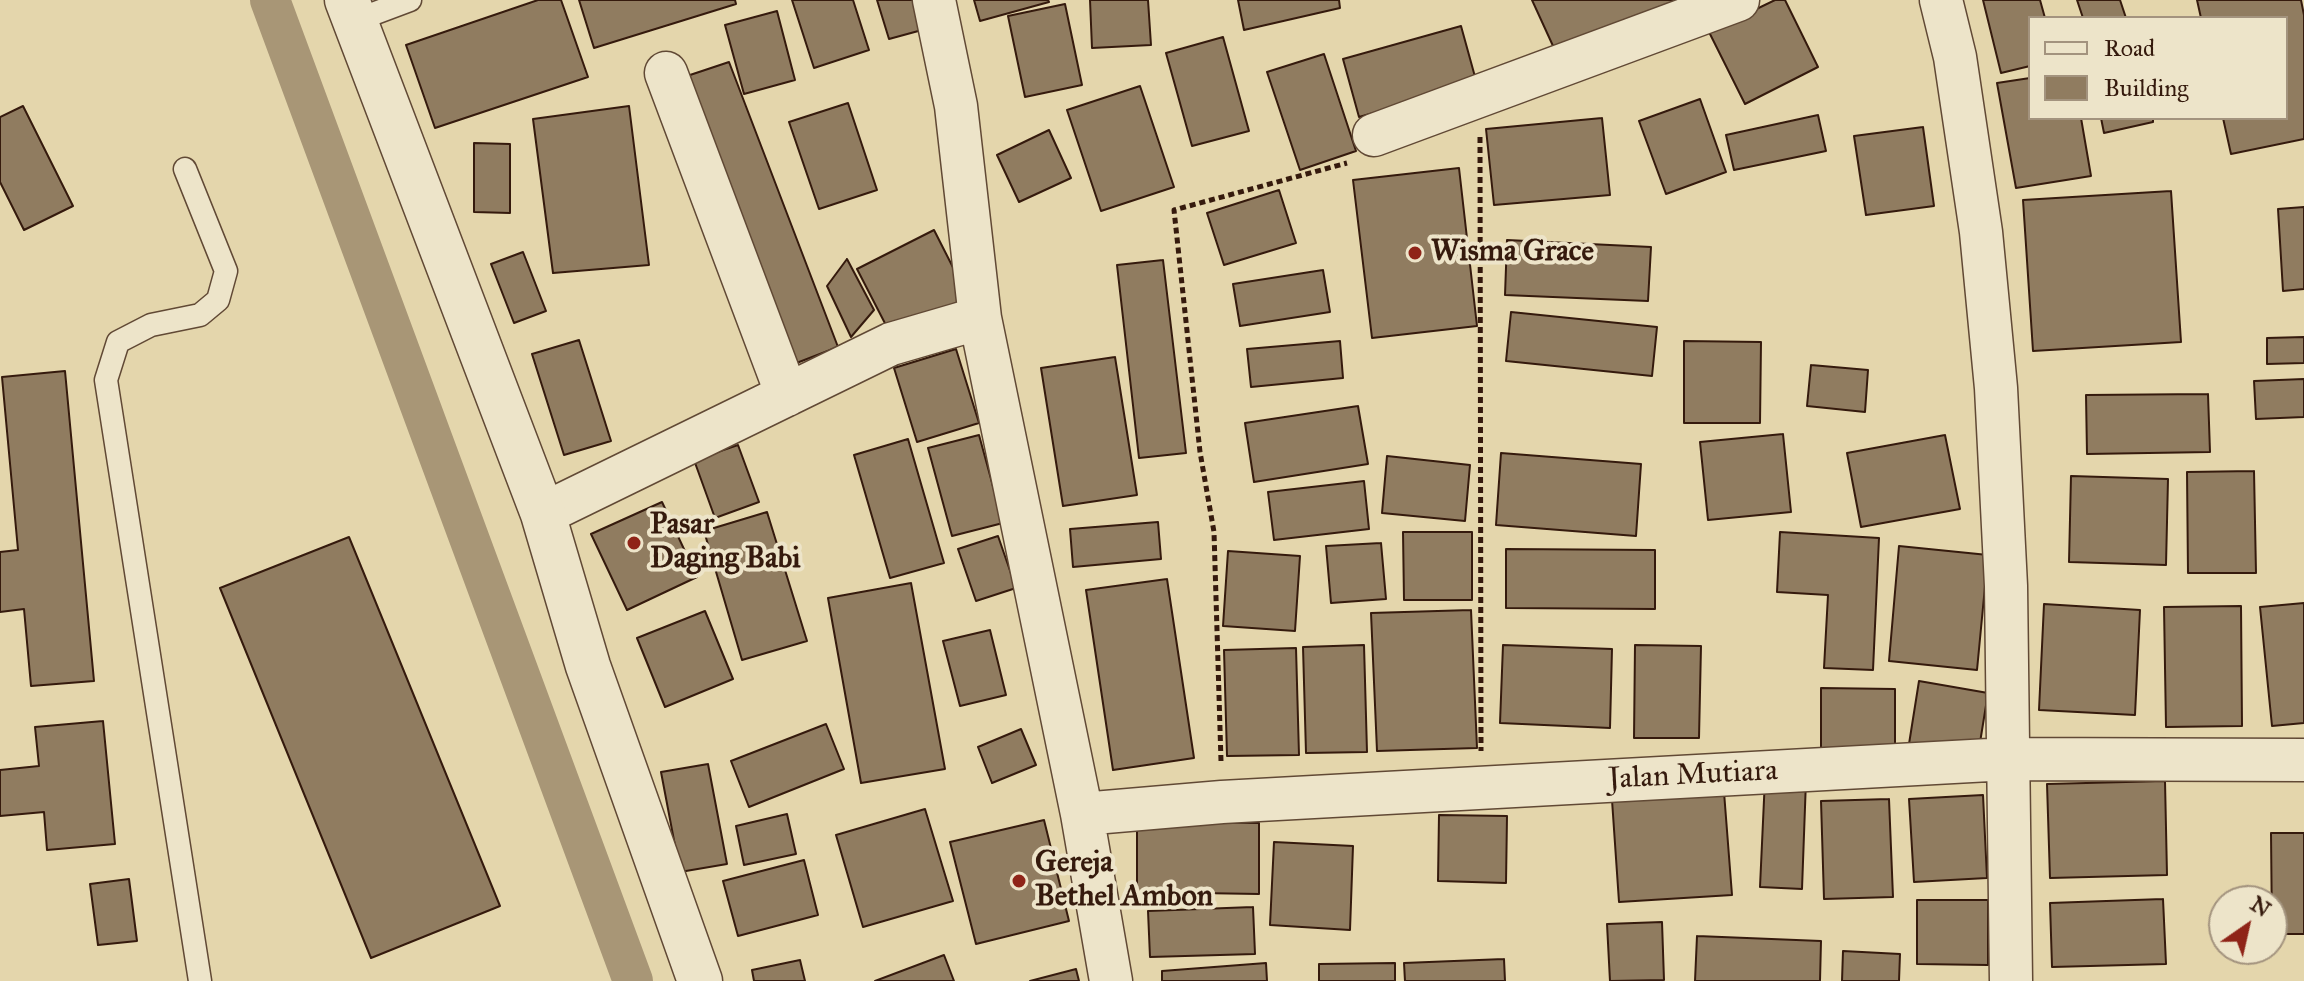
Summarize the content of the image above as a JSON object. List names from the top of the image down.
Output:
{
  "streets": {
    "street": ["Jalan Mutiara"]
  },
  "places": ["Wisma Grace", "Pasar Daging Babi", "Gereja Bethel Ambon"],
  "legend": ["Road", "Building"],
  "north": "top right"
}
